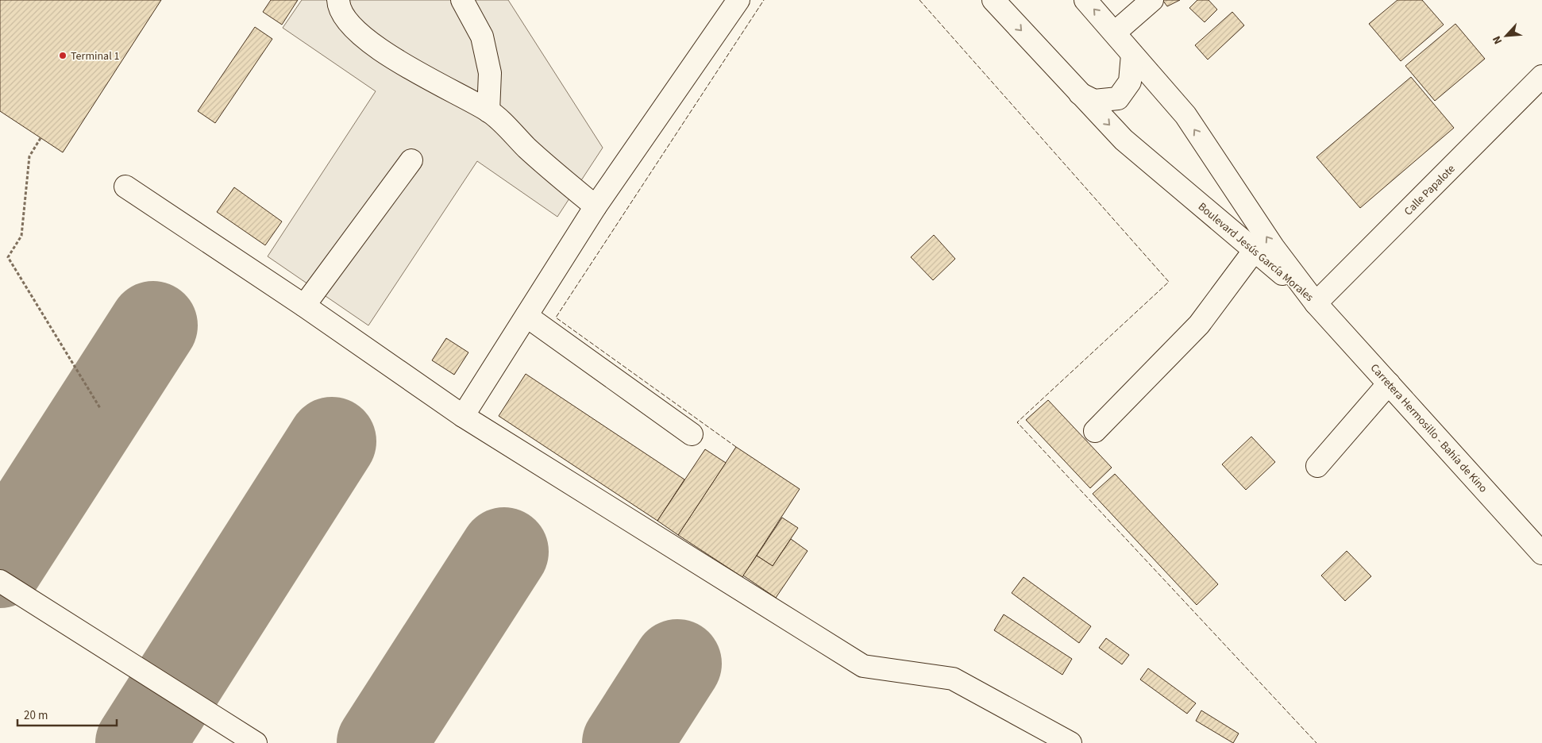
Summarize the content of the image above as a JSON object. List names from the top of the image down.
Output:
{
  "streets": {
    "main road": ["Calle Papalote", "Boulevard Jesús García Morales", "Carretera Hermosillo - Bahía de Kino"]
  },
  "crossings": [
    ["Calle Papalote", "Boulevard Jesús García Morales"],
    ["Calle Papalote", "Carretera Hermosillo - Bahía de Kino"],
    ["Boulevard Jesús García Morales", "Carretera Hermosillo - Bahía de Kino"]
  ],
  "places": ["Terminal 1"],
  "scale_bar": "20 m",
  "north": "bottom left"
}
